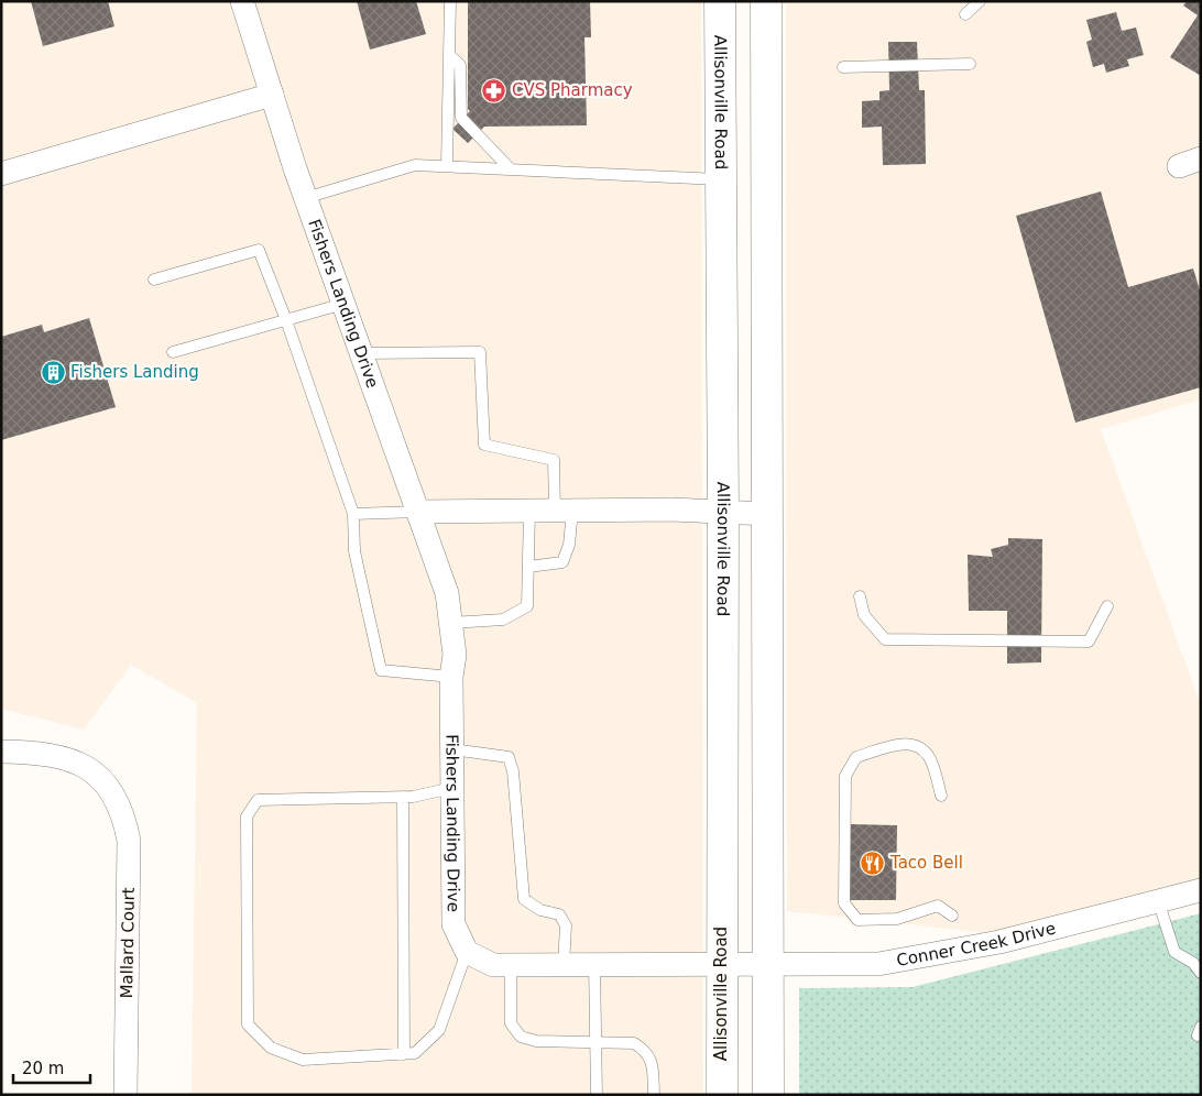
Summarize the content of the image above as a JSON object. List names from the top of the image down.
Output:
{
  "streets": {
    "main road": ["Allisonville Road"],
    "street": ["Fishers Landing Drive", "Mallard Court", "Conner Creek Drive"]
  },
  "crossings": [
    ["Allisonville Road", "Conner Creek Drive"]
  ],
  "places": {
    "pharmacy": ["CVS Pharmacy"],
    "building": ["Fishers Landing"],
    "restaurant": ["Taco Bell"]
  },
  "scale_bar": "20 m"
}
